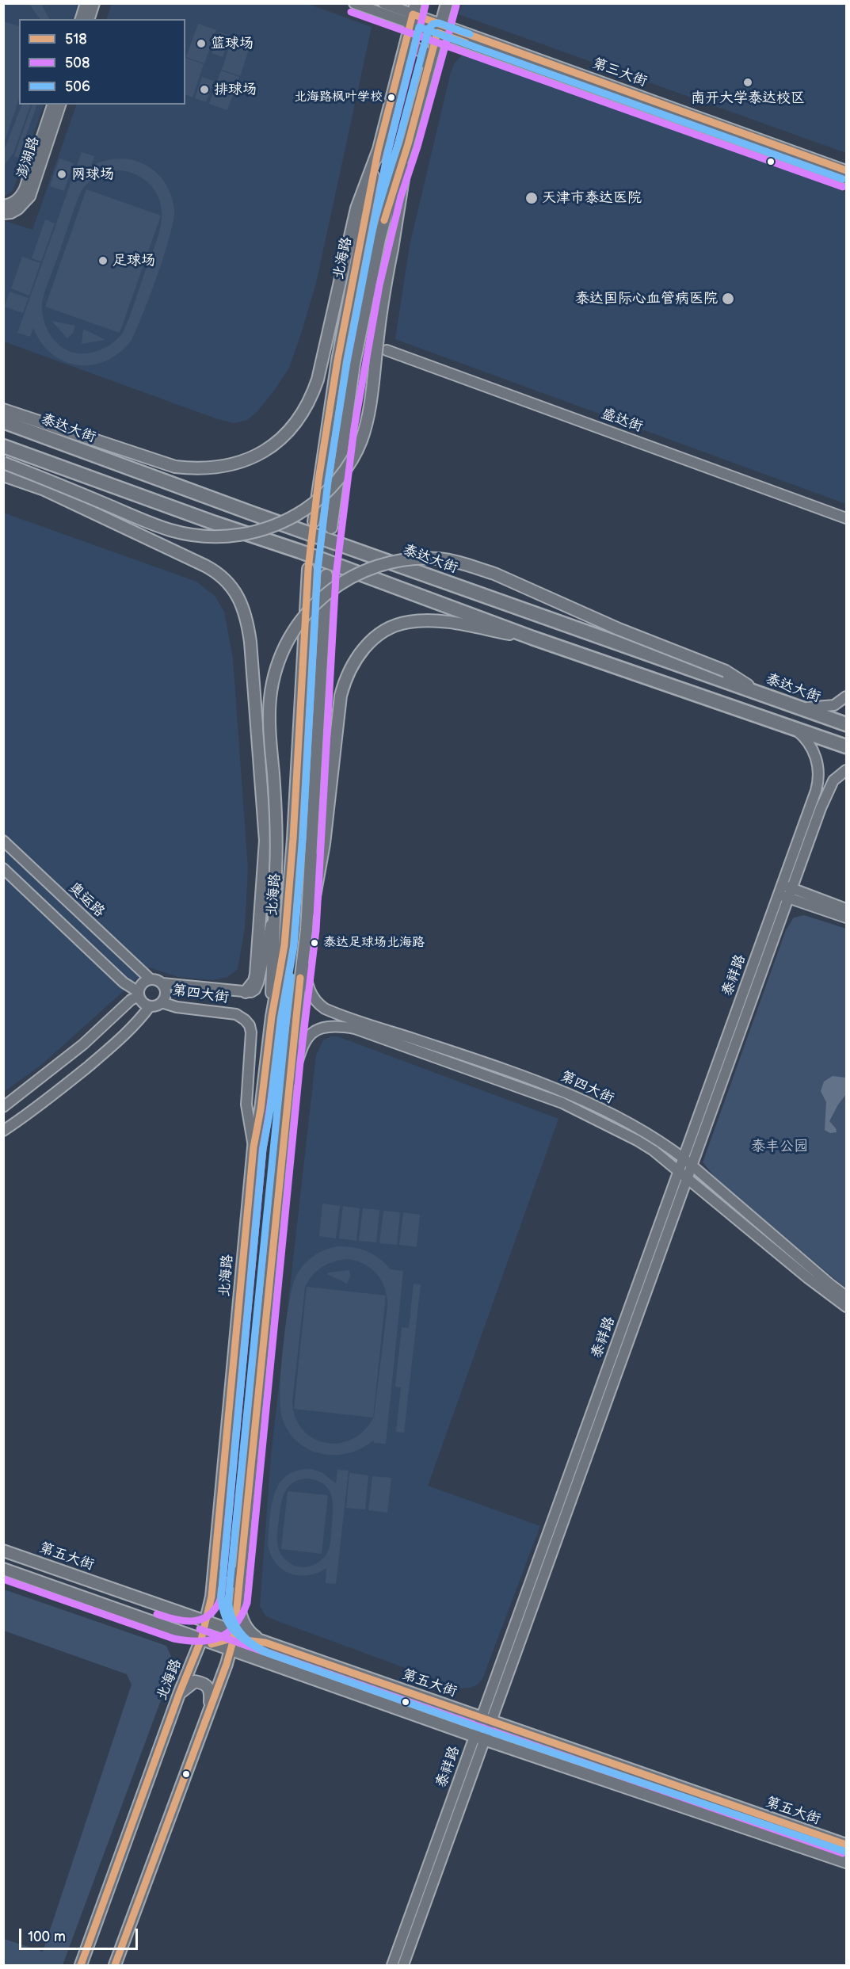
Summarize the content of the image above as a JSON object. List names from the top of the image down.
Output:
{
  "streets": {
    "highway": ["泰达大街"],
    "main road": ["北海路", "第五大街"],
    "street": [
      "第三大街",
      "澎湖路",
      "盛达街",
      "奥运路",
      "泰祥路",
      "第四大街"
    ]
  },
  "crossings": [
    ["第三大街", "北海路"],
    ["北海路", "第四大街"],
    ["北海路", "第五大街"],
    ["奥运路", "第四大街"],
    ["泰祥路", "第四大街"],
    ["泰祥路", "第五大街"]
  ],
  "parks": ["泰丰公园"],
  "places": [
    "篮球场",
    "南开大学泰达校区",
    "排球场",
    "北海路枫叶学校",
    "网球场",
    "天津市泰达医院",
    "足球场",
    "泰达国际心血管病医院",
    "泰达足球场北海路"
  ],
  "lines": ["transit line 508", "transit line 518", "transit line 506"],
  "legend": ["518", "508", "506"],
  "scale_bar": "100 m"
}
